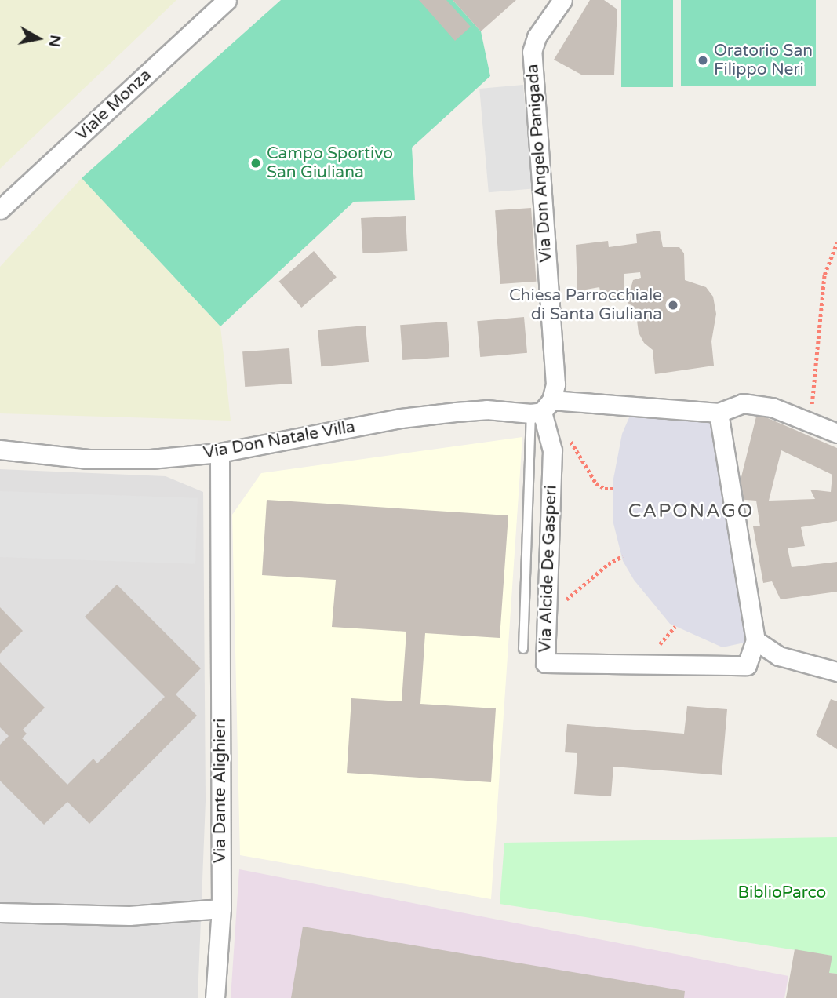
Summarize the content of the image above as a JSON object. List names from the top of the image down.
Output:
{
  "streets": {
    "street": [
      "Viale Monza",
      "Via Don Angelo Panigada",
      "Via Don Natale Villa",
      "Via Alcide De Gasperi",
      "Via Dante Alighieri"
    ]
  },
  "crossings": [
    ["Via Don Angelo Panigada", "Via Don Natale Villa"],
    ["Via Don Angelo Panigada", "Via Alcide De Gasperi"],
    ["Via Don Natale Villa", "Via Alcide De Gasperi"],
    ["Via Don Natale Villa", "Via Dante Alighieri"]
  ],
  "districts": ["CAPONAGO"],
  "parks": ["BiblioParco"],
  "places": ["Oratorio San Filippo Neri", "Campo Sportivo San Giuliana", "Chiesa Parrocchiale di Santa Giuliana"],
  "north": "right"
}
